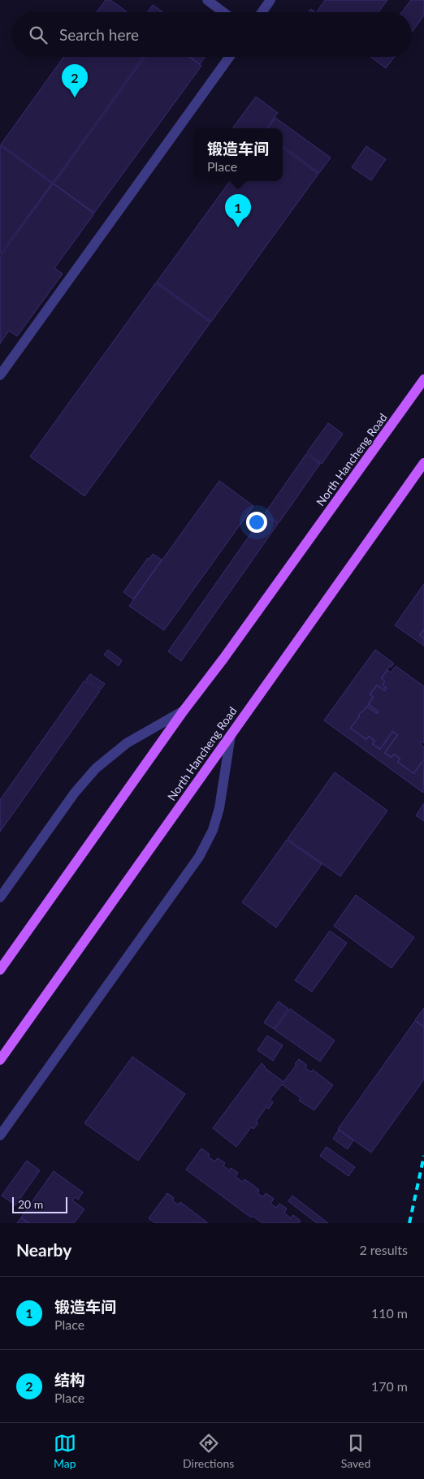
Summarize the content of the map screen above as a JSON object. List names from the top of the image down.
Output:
{
  "streets": {
    "main road": ["North Hancheng Road"]
  },
  "scale_bar": "20 m",
  "page": {
    "search": "Search here",
    "pins": ["2", "1"],
    "popup": ["锻造车间", "Place"],
    "scale": "20 m",
    "heading": ["Nearby", "2 results"],
    "list": [
      {
        "mark": "1",
        "name": "锻造车间",
        "note": "Place",
        "value": "110 m"
      },
      {
        "mark": "2",
        "name": "结构",
        "note": "Place",
        "value": "170 m"
      }
    ],
    "nav": ["Map", "Directions", "Saved"]
  }
}
